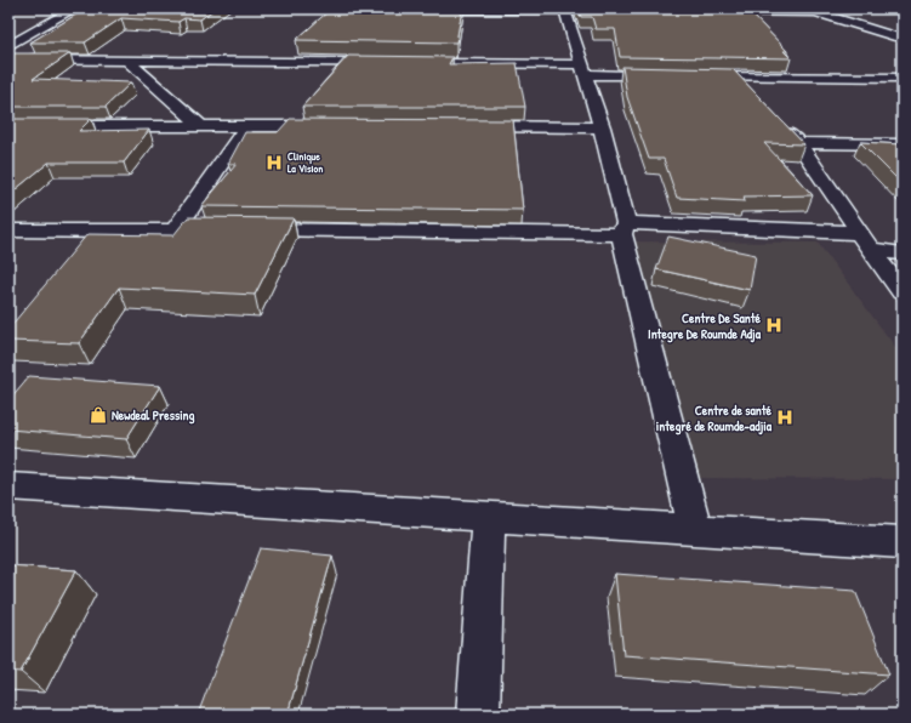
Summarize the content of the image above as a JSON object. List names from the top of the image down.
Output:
{
  "places": {
    "hospital": ["Clinique La Vision", "Centre De Santé Integre De Roumde Adja", "Centre de santé integré de Roumde-adjia"],
    "shop": ["Newdeal Pressing"]
  }
}
